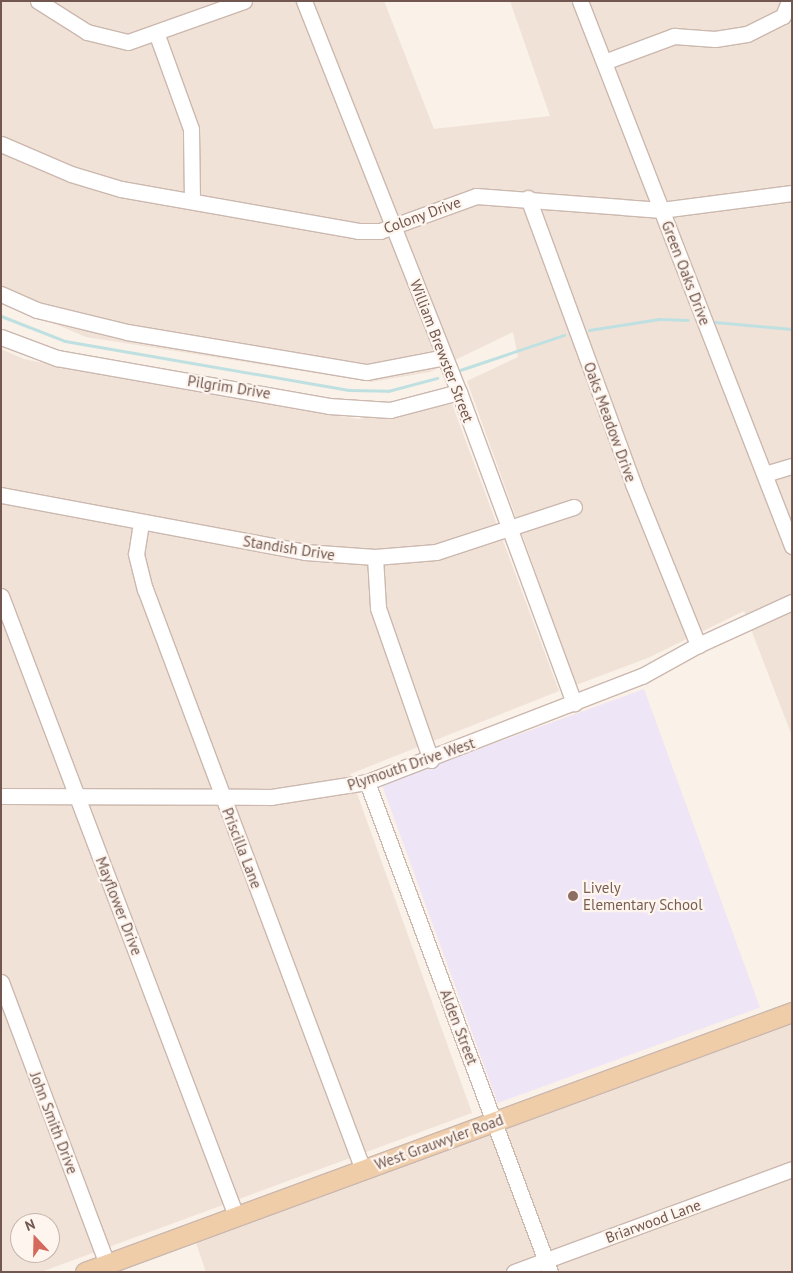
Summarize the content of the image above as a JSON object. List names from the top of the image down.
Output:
{
  "streets": {
    "main road": ["West Grauwyler Road"],
    "street": [
      "Colony Drive",
      "Green Oaks Drive",
      "William Brewster Street",
      "Pilgrim Drive",
      "Oaks Meadow Drive",
      "Standish Drive",
      "Plymouth Drive West",
      "Priscilla Lane",
      "Mayflower Drive",
      "Alden Street",
      "John Smith Drive",
      "Briarwood Lane"
    ]
  },
  "crossings": [
    ["Colony Drive", "Green Oaks Drive"],
    ["Colony Drive", "William Brewster Street"],
    ["Colony Drive", "Oaks Meadow Drive"],
    ["William Brewster Street", "Pilgrim Drive"],
    ["William Brewster Street", "Standish Drive"],
    ["William Brewster Street", "Plymouth Drive West"],
    ["Oaks Meadow Drive", "Plymouth Drive West"],
    ["Standish Drive", "Priscilla Lane"],
    ["Plymouth Drive West", "Priscilla Lane"],
    ["Plymouth Drive West", "Mayflower Drive"],
    ["Plymouth Drive West", "Alden Street"],
    ["Priscilla Lane", "West Grauwyler Road"],
    ["Mayflower Drive", "West Grauwyler Road"],
    ["Alden Street", "West Grauwyler Road"],
    ["Alden Street", "Briarwood Lane"],
    ["John Smith Drive", "West Grauwyler Road"]
  ],
  "places": ["Lively Elementary School"],
  "north": "top"
}
